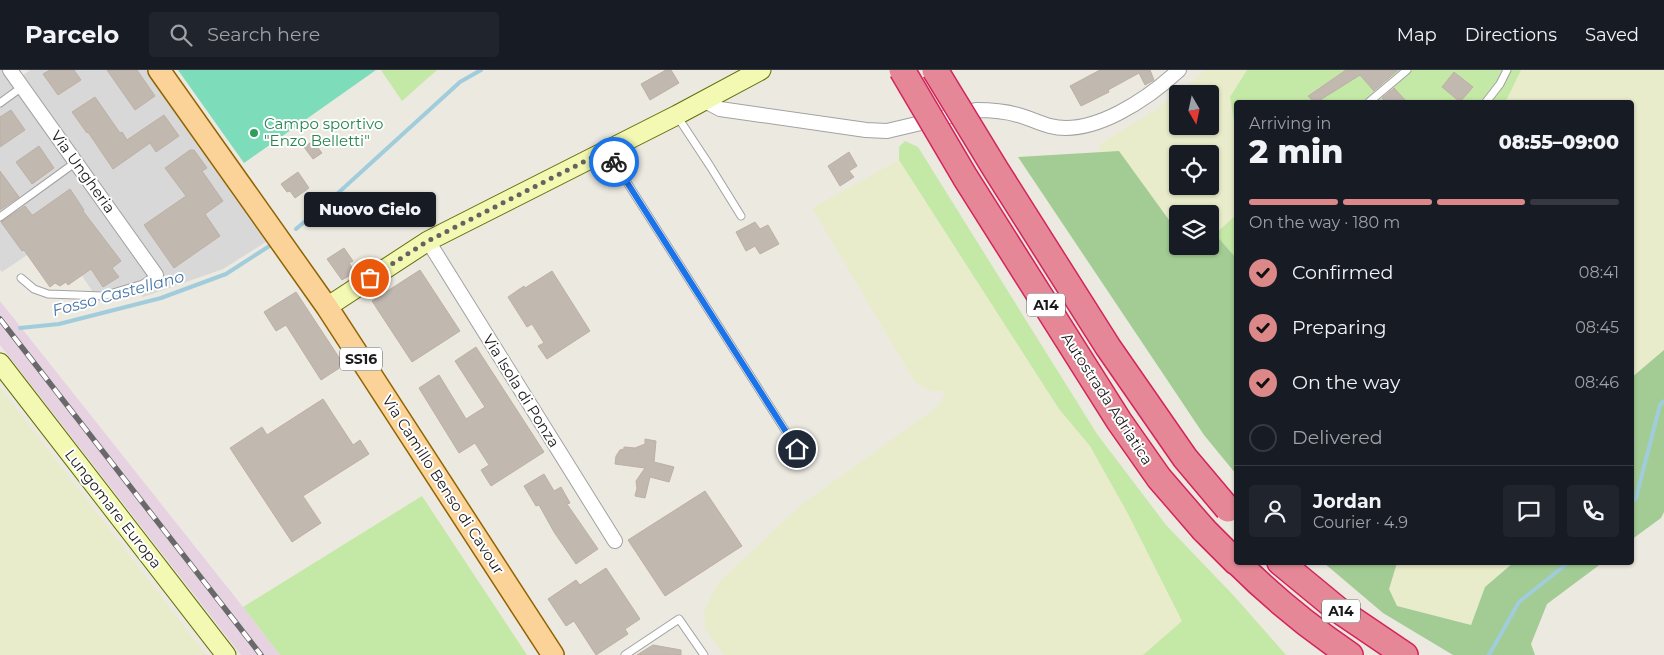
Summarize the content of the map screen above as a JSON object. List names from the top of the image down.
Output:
{
  "streets": {
    "highway": ["A14", "Autostrada Adriatica"],
    "main road": ["SS16", "Via Camillo Benso di Cavour"],
    "street": ["Via Ungheria", "Via Isola di Ponza", "Lungomare Europa"]
  },
  "water": ["Fosso Castellano"],
  "places": ["Campo sportivo \"Enzo Belletti\"", "Nuovo Cielo"],
  "north": "bottom",
  "page": {
    "header": "Parcelo",
    "search": "Search here",
    "nav": ["Map", "Directions", "Saved"],
    "heading": ["2 min", "Arriving in", "08:55–09:00"],
    "panel": ["Jordan", "Courier · 4.9"],
    "bar": "On the way · 180 m",
    "bubble": "Nuovo Cielo",
    "list": [
      ["Confirmed", "08:41"],
      ["Preparing", "08:45"],
      ["On the way", "08:46"],
      "Delivered"
    ]
  }
}
